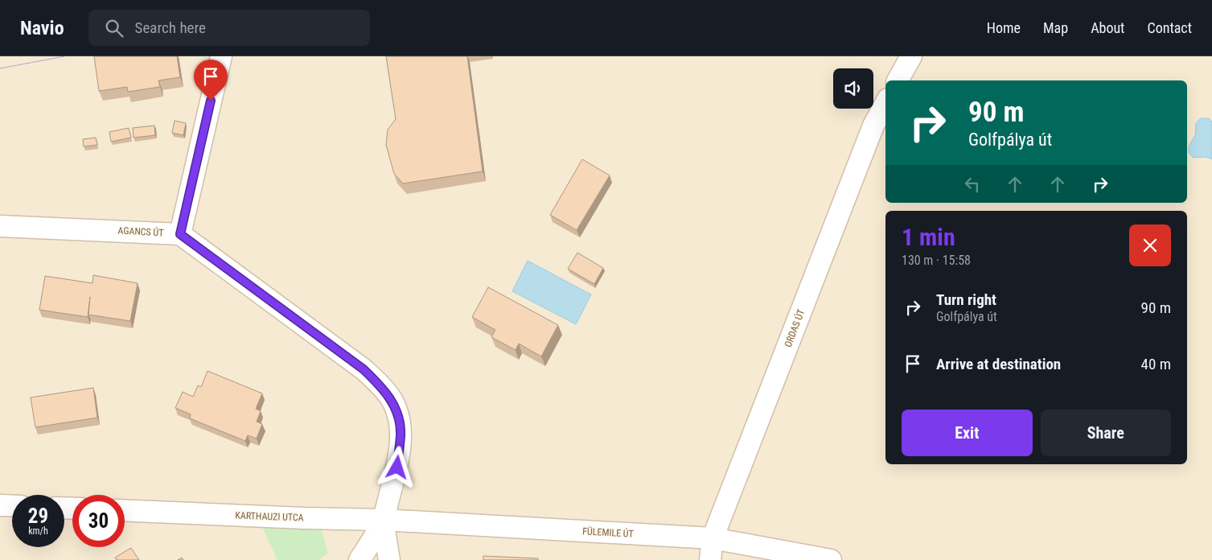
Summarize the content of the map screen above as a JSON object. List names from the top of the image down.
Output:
{
  "streets": {
    "street": [
      "AGANCS ÚT",
      "ORDAS ÚT",
      "KARTHAUZI UTCA",
      "FÜLEMILE ÚT"
    ]
  },
  "crossings": [
    ["ORDAS ÚT", "FÜLEMILE ÚT"],
    ["KARTHAUZI UTCA", "FÜLEMILE ÚT"]
  ],
  "page": {
    "header": "Navio",
    "search": "Search here",
    "nav": [
      "Home",
      "Map",
      "About",
      "Contact"
    ],
    "turn": ["90 m", "Golfpálya út"],
    "heading": ["1 min", "130 m · 15:58"],
    "list": [
      {
        "name": "Turn right",
        "note": "Golfpálya út",
        "value": "90 m"
      },
      {
        "name": "Arrive at destination",
        "value": "40 m"
      }
    ],
    "buttons": ["Exit", "Share"],
    "speed": "29 km/h",
    "limit": "30"
  }
}
